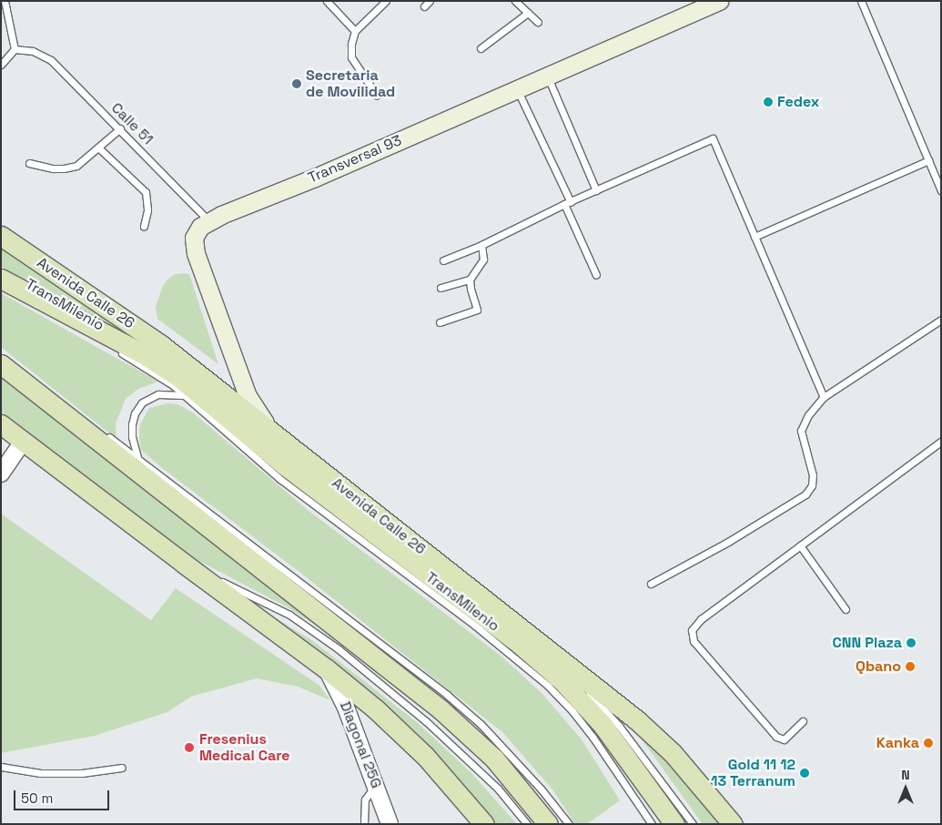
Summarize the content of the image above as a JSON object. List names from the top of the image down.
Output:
{
  "streets": {
    "main road": ["Transversal 93", "Avenida Calle 26"],
    "street": ["Diagonal 25G"],
    "lane": ["Calle 51", "TransMilenio"]
  },
  "crossings": [
    ["Calle 51", "Transversal 93"],
    ["Transversal 93", "Avenida Calle 26"],
    ["Avenida Calle 26", "TransMilenio"]
  ],
  "places": [
    "Secretaria de Movilidad",
    "Fedex",
    "CNN Plaza",
    "Qbano",
    "Kanka",
    "Fresenius Medical Care",
    "Gold 11 12 13 Terranum"
  ],
  "scale_bar": "50 m",
  "north": "top"
}
